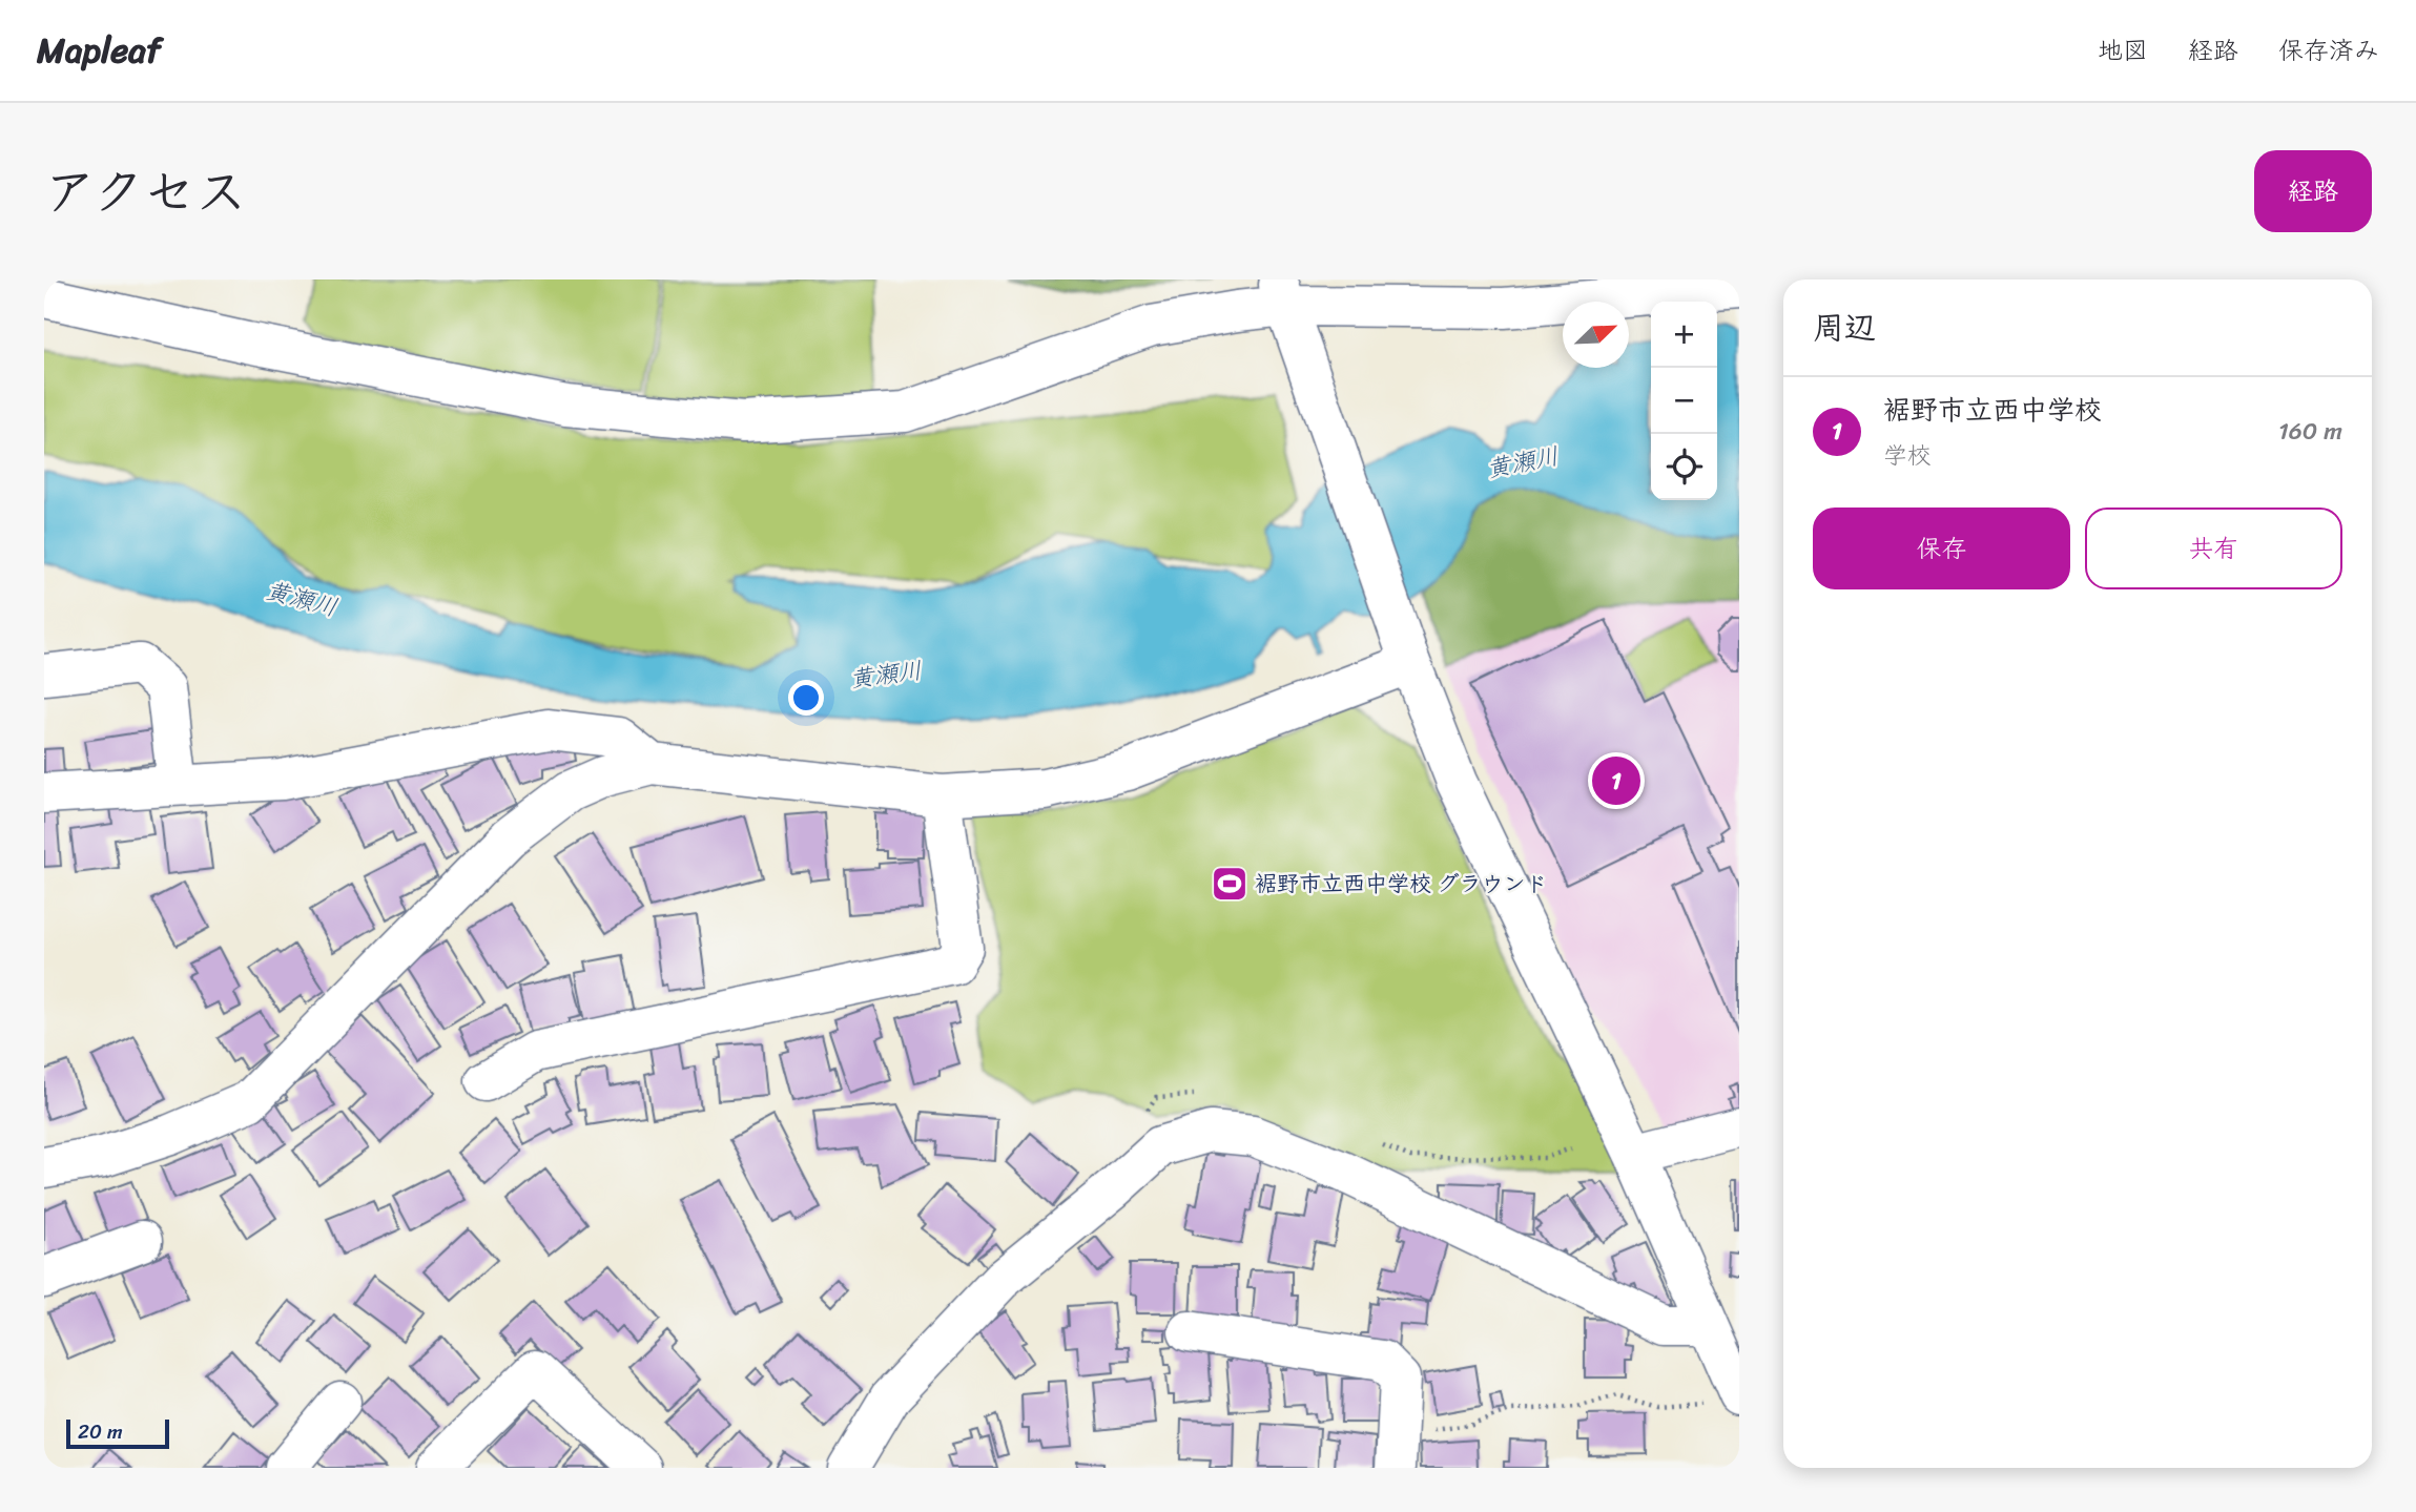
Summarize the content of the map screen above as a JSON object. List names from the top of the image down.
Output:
{
  "water": ["黄瀬川"],
  "places": {
    "sports": ["裾野市立西中学校 グラウンド"]
  },
  "scale_bar": "20 m",
  "north": "top right",
  "page": {
    "header": "Mapleaf",
    "nav": ["地図", "経路", "保存済み"],
    "title": "アクセス",
    "buttons": [
      "経路",
      ["保存", "共有"]
    ],
    "heading": "周辺",
    "map_buttons": ["+", "−"],
    "list": [
      {
        "mark": "1",
        "name": "裾野市立西中学校",
        "note": "学校",
        "value": "160 m"
      }
    ],
    "pins": "1",
    "scale": "20 m"
  }
}
